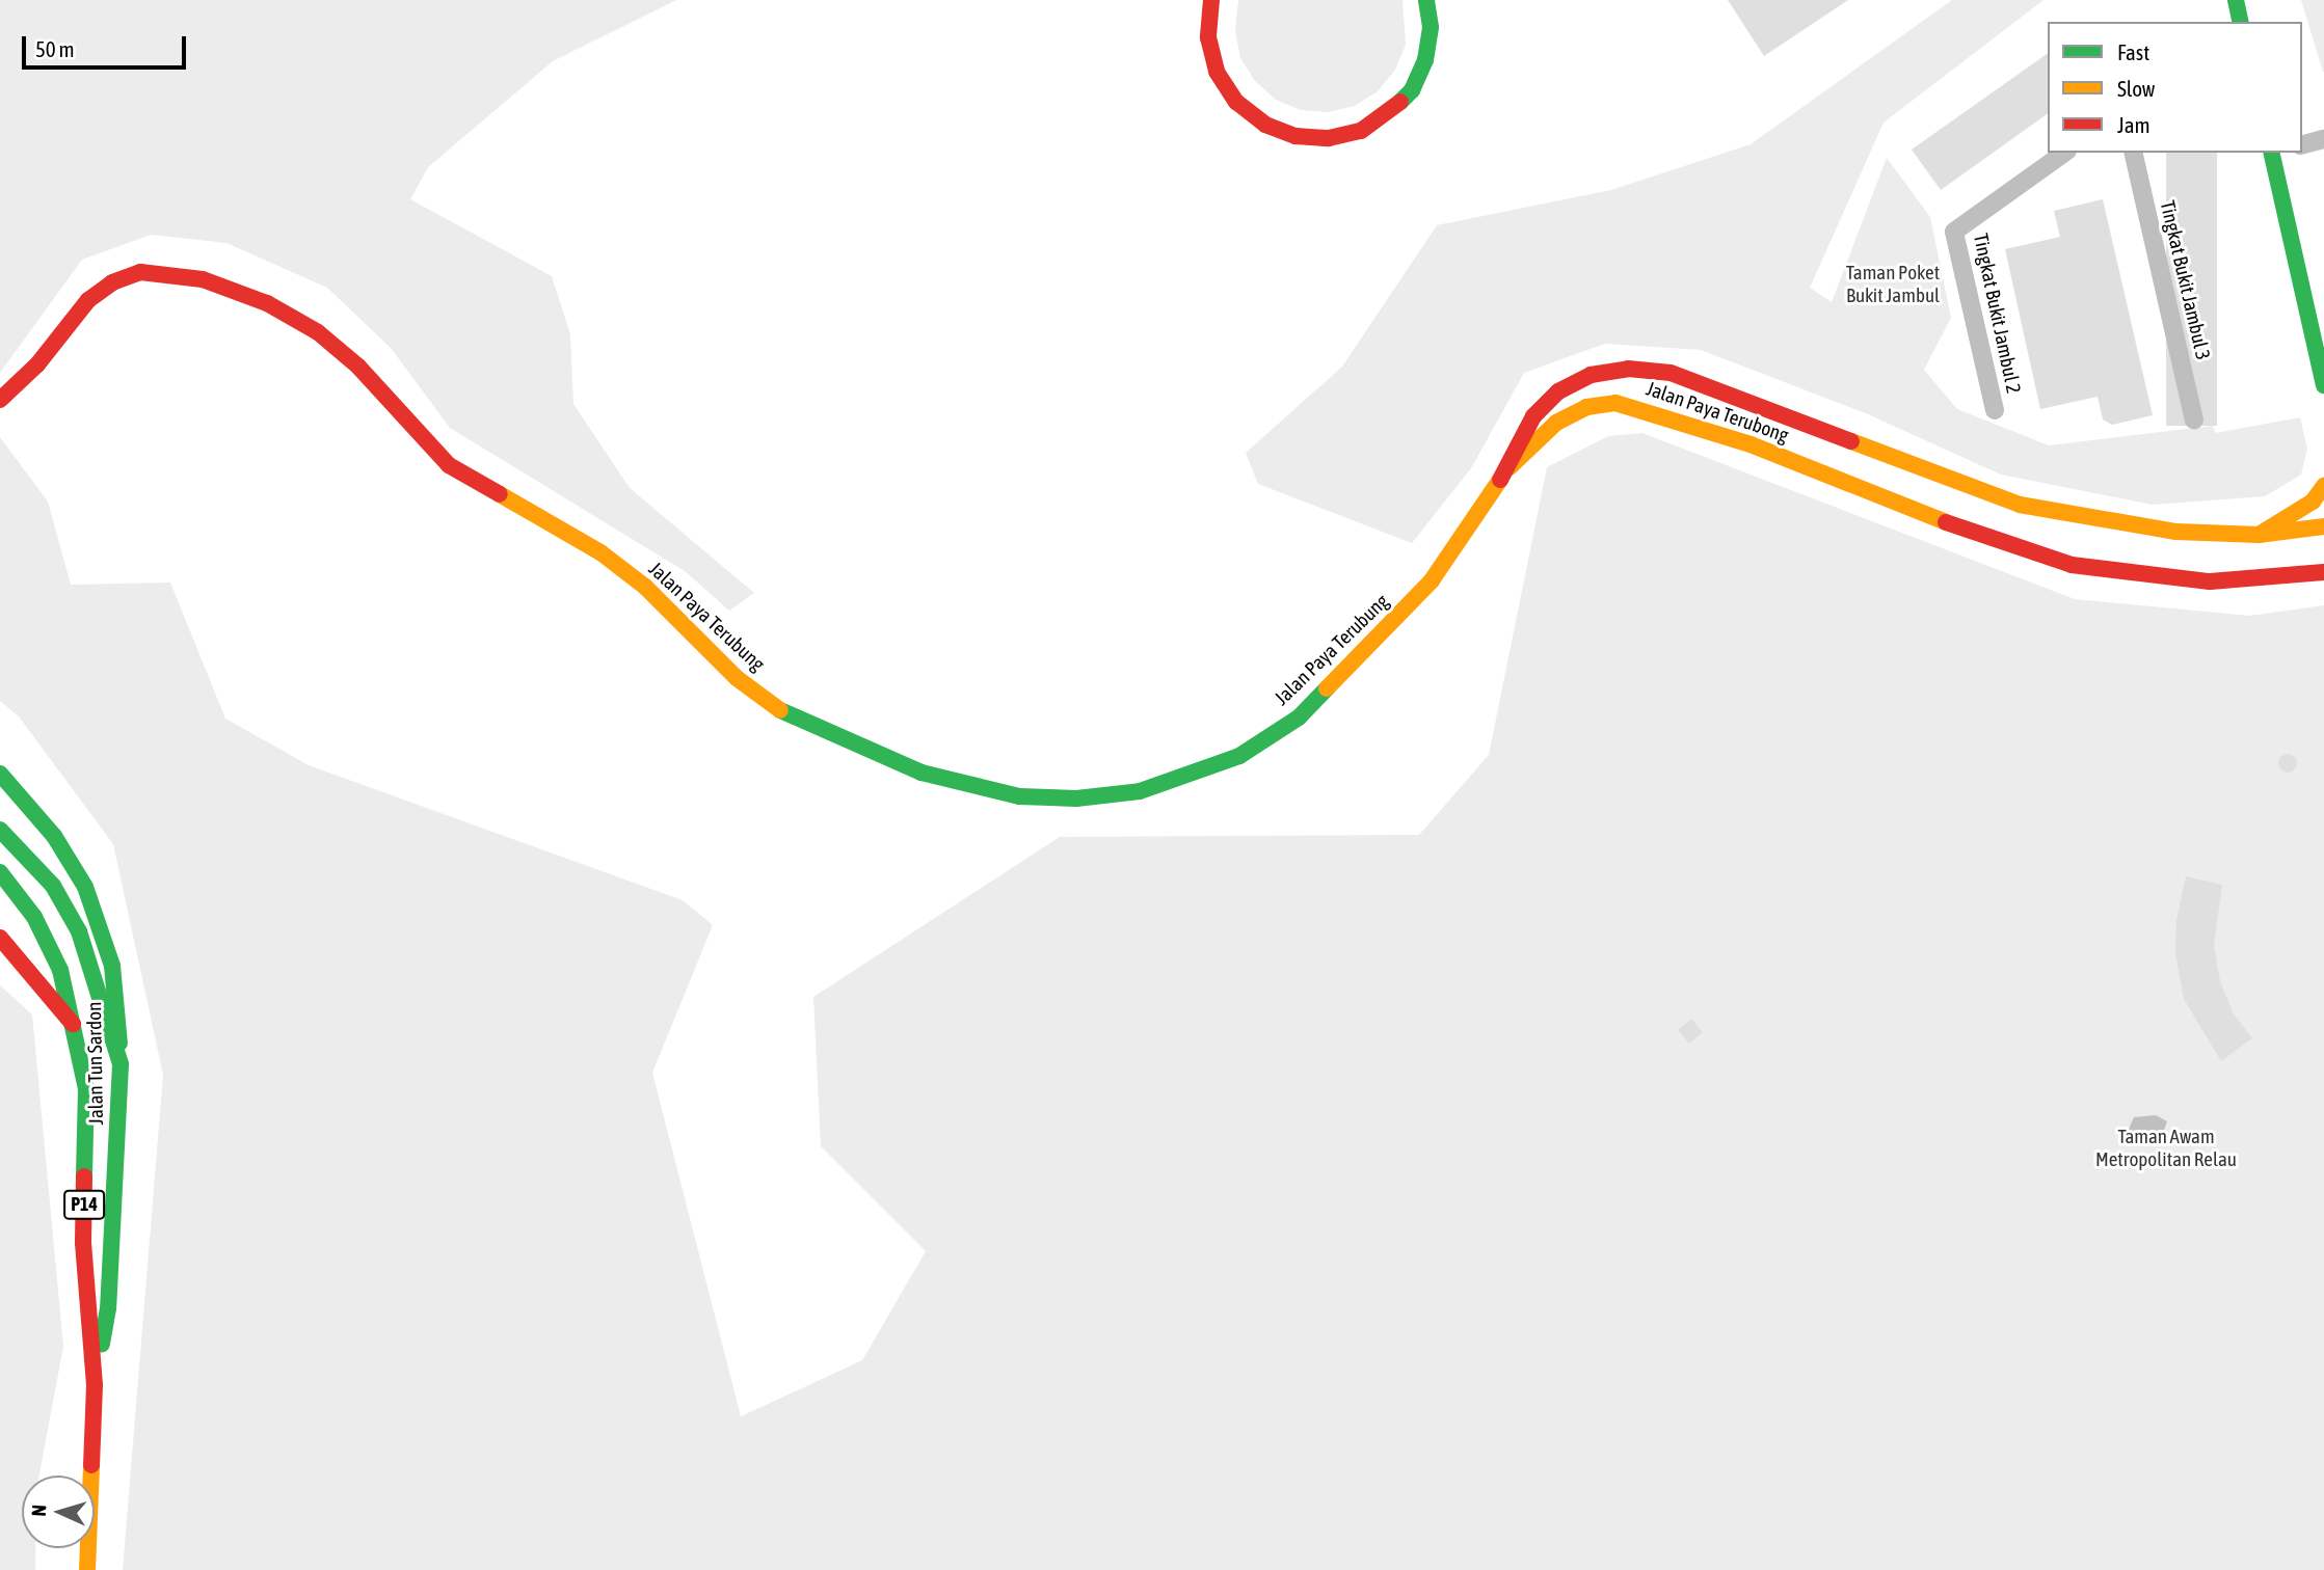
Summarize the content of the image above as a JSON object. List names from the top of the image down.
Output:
{
  "streets": {
    "main road": [
      "Jalan Paya Terubong",
      "Jalan Paya Terubung",
      "Jalan Tun Sardon",
      "P14"
    ],
    "street": ["Tingkat Bukit Jambul 3", "Tingkat Bukit Jambul 2"]
  },
  "crossings": [
    ["Jalan Paya Terubong", "Jalan Paya Terubung"]
  ],
  "parks": ["Taman Poket Bukit Jambul", "Taman Awam Metropolitan Relau"],
  "legend": ["Fast", "Slow", "Jam"],
  "scale_bar": "50 m",
  "north": "left"
}
